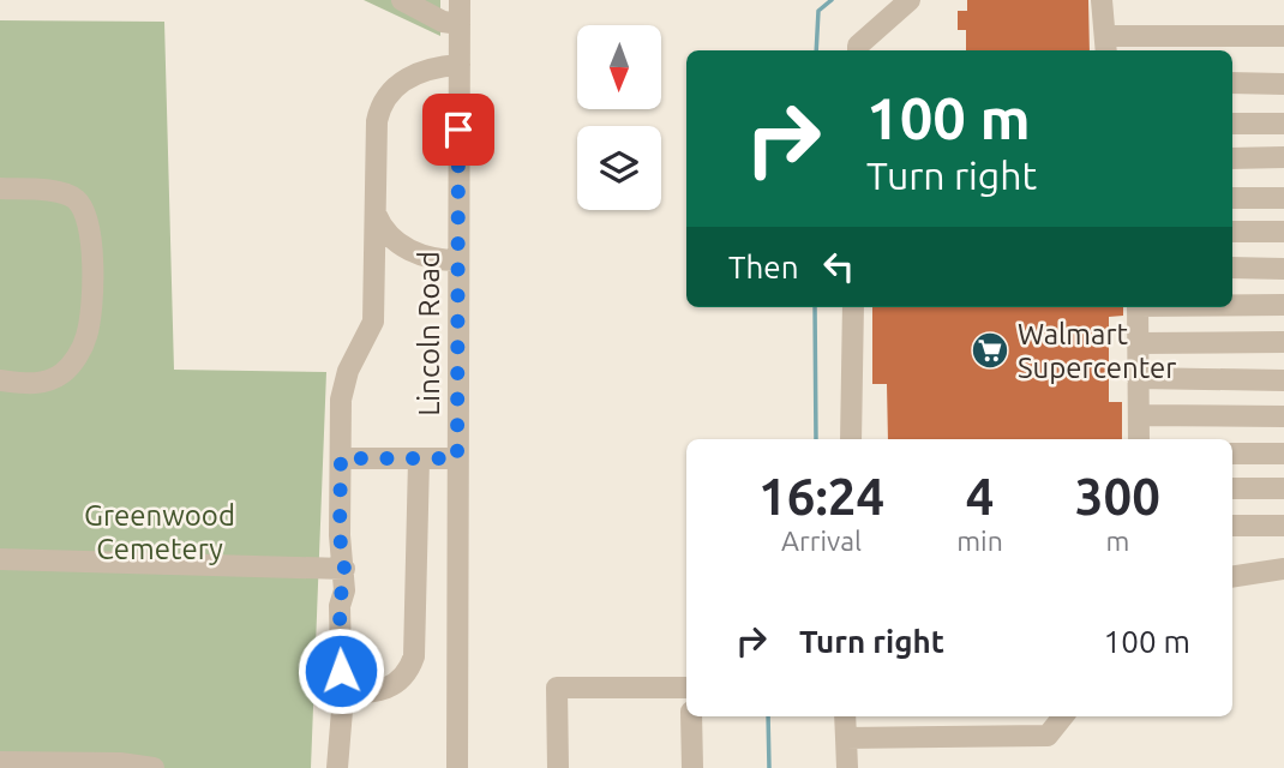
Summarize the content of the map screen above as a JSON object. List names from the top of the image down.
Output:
{
  "streets": {
    "street": ["Lincoln Road"]
  },
  "parks": ["Greenwood Cemetery"],
  "places": {
    "supermarket": ["Walmart Supercenter"]
  },
  "north": "bottom",
  "page": {
    "turn": ["100 m", "Turn right"],
    "then": "Then",
    "eta": [
      "16:24",
      "Arrival",
      "4",
      "min",
      "300",
      "m"
    ],
    "list": [
      {
        "name": "Turn right",
        "value": "100 m"
      }
    ]
  }
}
